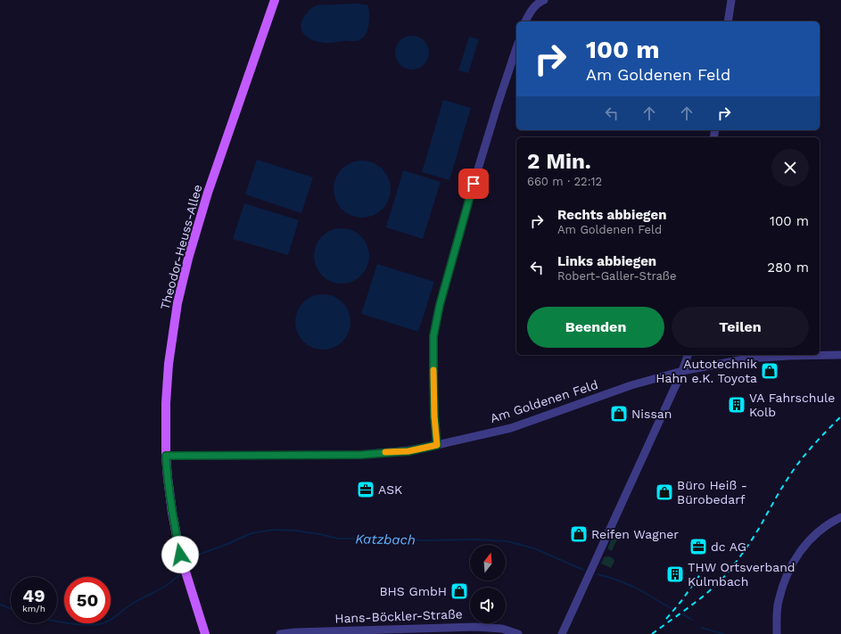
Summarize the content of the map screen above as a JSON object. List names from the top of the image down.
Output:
{
  "streets": {
    "main road": ["Theodor-Heuss-Allee"],
    "street": ["Am Goldenen Feld", "Hans-Böckler-Straße"]
  },
  "crossings": [
    ["Theodor-Heuss-Allee", "Am Goldenen Feld"]
  ],
  "water": ["Katzbach"],
  "places": {
    "shop": [
      "Autotechnik Hahn e.K. Toyota",
      "Nissan",
      "Büro Heiß - Bürobedarf",
      "Reifen Wagner",
      "BHS GmbH"
    ],
    "building": ["VA Fahrschule Kolb", "THW Ortsverband Kulmbach"],
    "office": ["ASK", "dc AG"]
  },
  "north": "top",
  "page": {
    "turn": ["100 m", "Am Goldenen Feld"],
    "heading": ["2 Min.", "660 m · 22:12"],
    "list": [
      {
        "name": "Rechts abbiegen",
        "note": "Am Goldenen Feld",
        "value": "100 m"
      },
      {
        "name": "Links abbiegen",
        "note": "Robert-Galler-Straße",
        "value": "280 m"
      }
    ],
    "buttons": ["Beenden", "Teilen"],
    "speed": "49 km/h",
    "limit": "50"
  }
}
